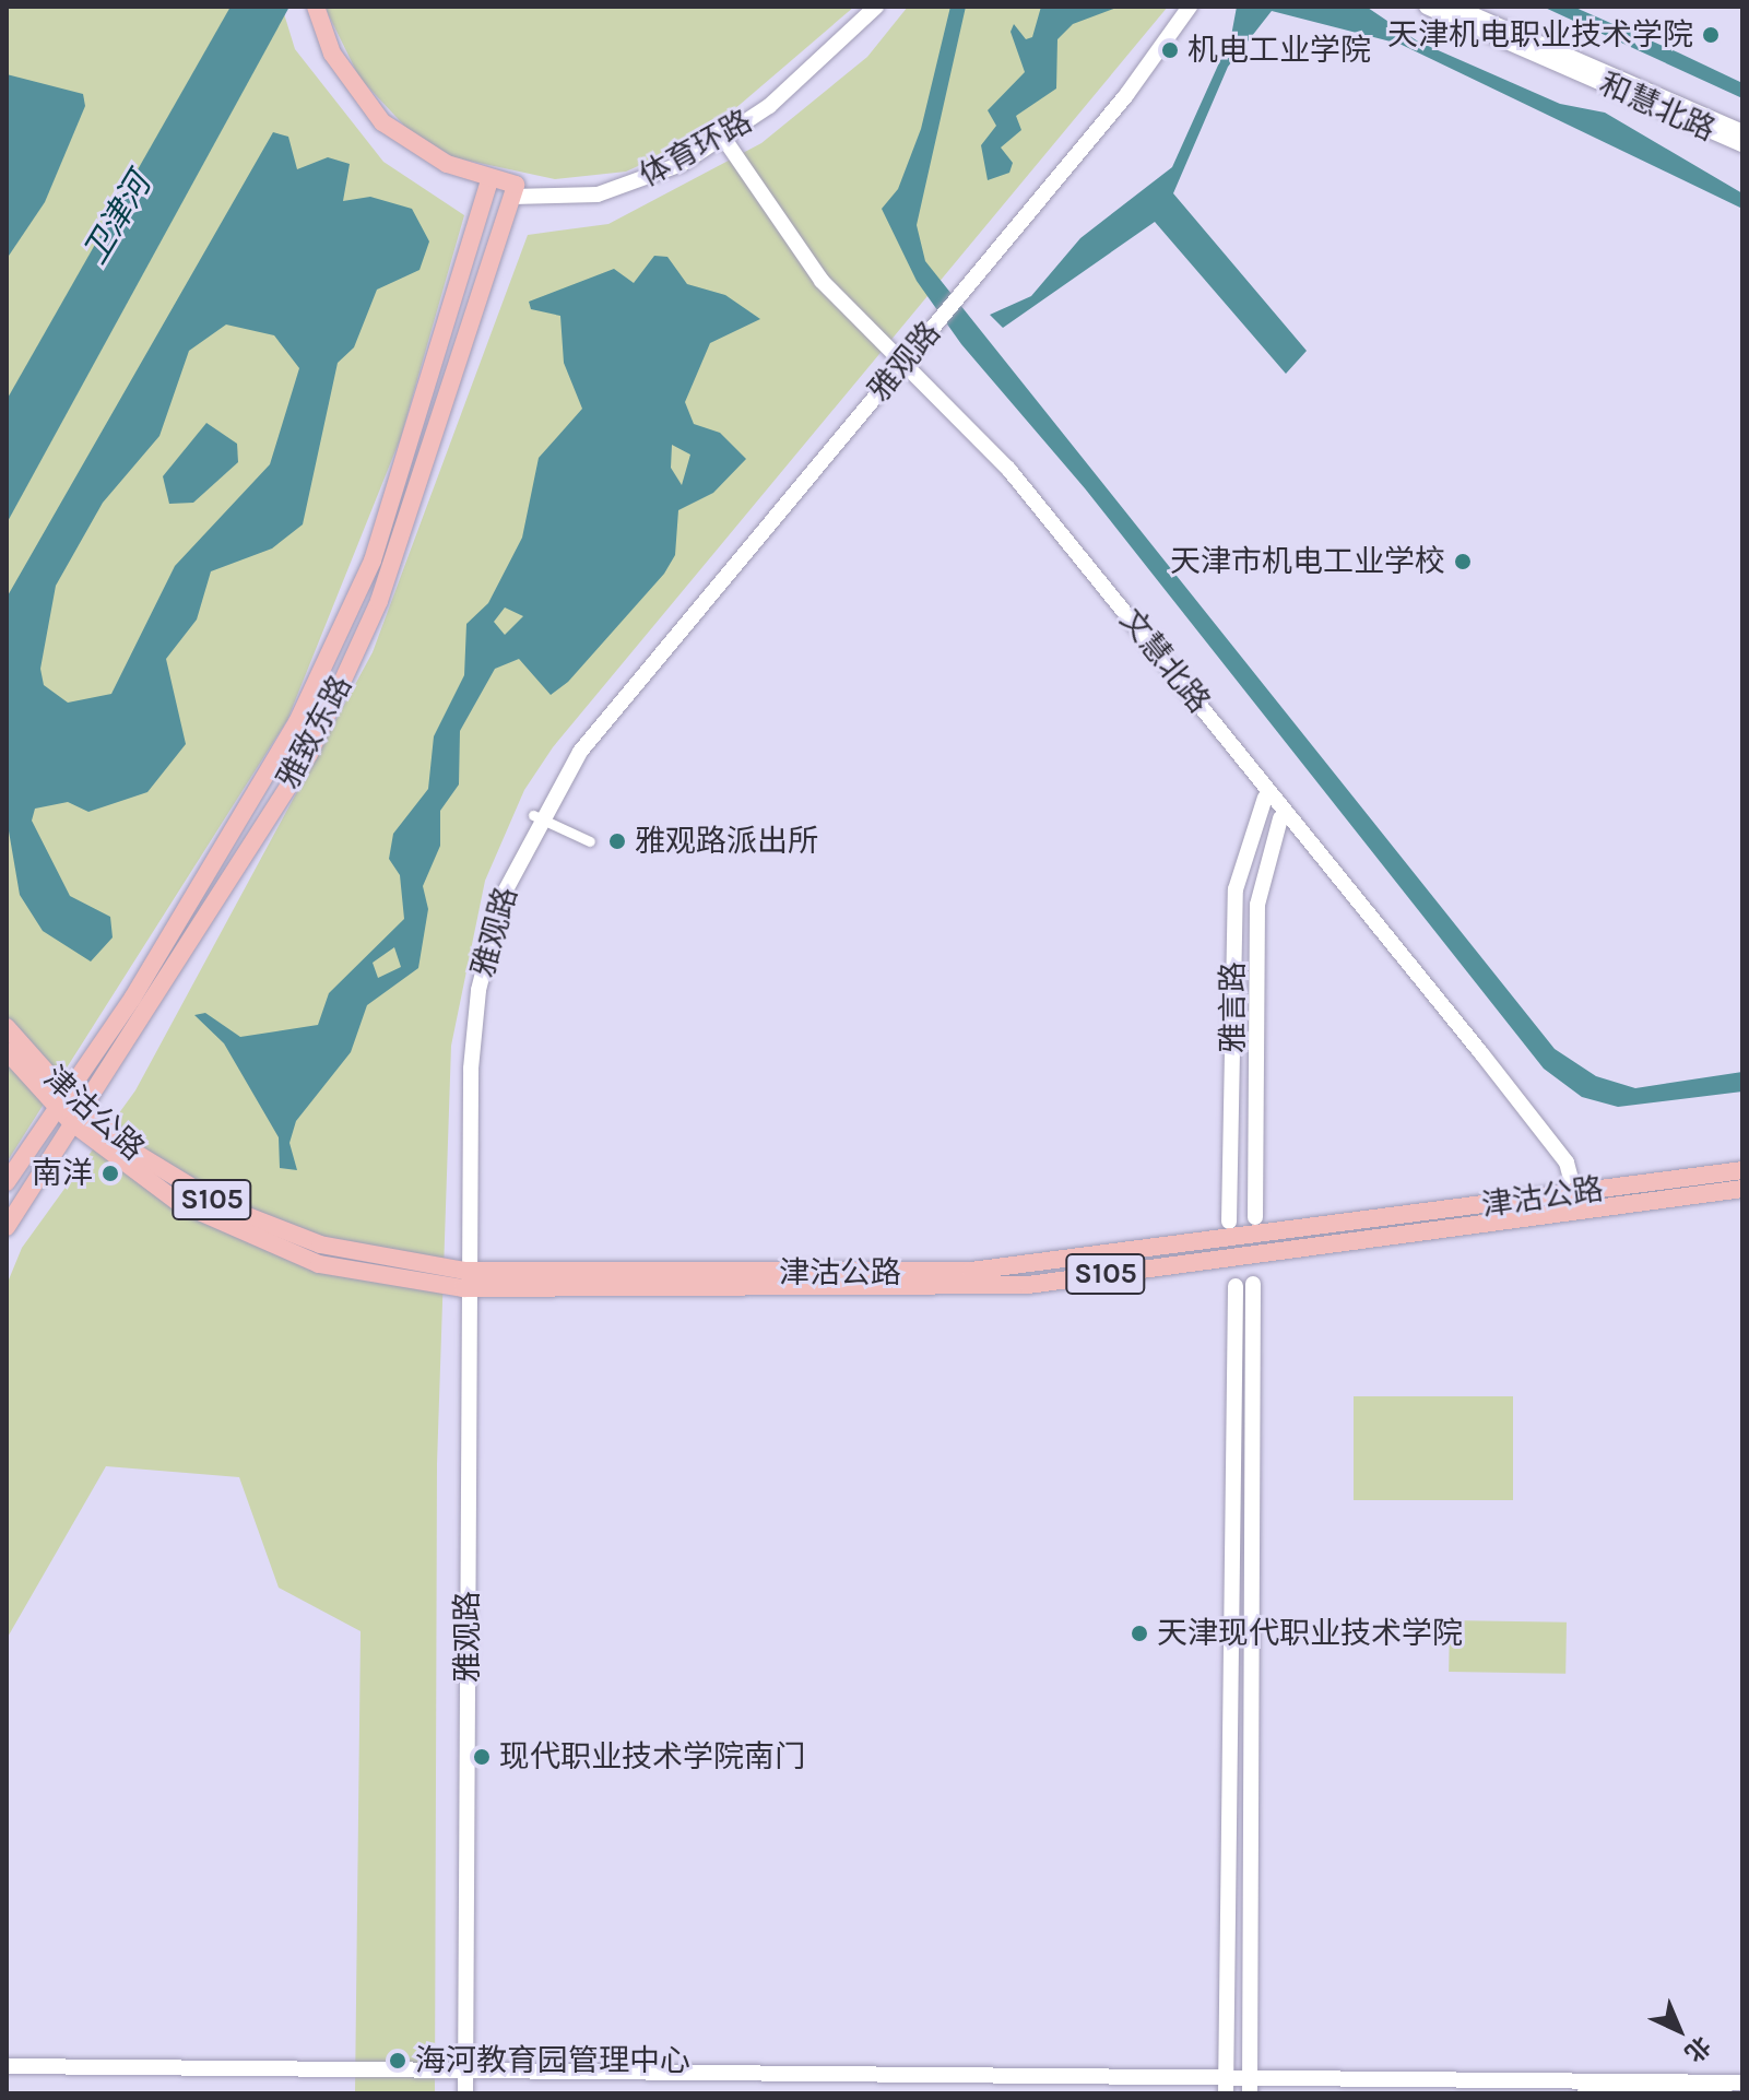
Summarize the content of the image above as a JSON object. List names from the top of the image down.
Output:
{
  "streets": {
    "main road": [
      "和慧北路",
      "体育环路",
      "雅观路",
      "文慧北路",
      "雅致东路",
      "雅言路",
      "津沽公路",
      "S105"
    ]
  },
  "crossings": [
    ["体育环路", "文慧北路"],
    ["体育环路", "雅致东路"],
    ["雅观路", "文慧北路"],
    ["雅观路", "津沽公路"],
    ["文慧北路", "雅言路"],
    ["文慧北路", "津沽公路"],
    ["雅致东路", "津沽公路"]
  ],
  "water": ["卫津河"],
  "places": [
    "天津机电职业技术学院",
    "机电工业学院",
    "天津市机电工业学校",
    "雅观路派出所",
    "南洋",
    "天津现代职业技术学院",
    "现代职业技术学院南门",
    "海河教育园管理中心"
  ],
  "north": "bottom right"
}
